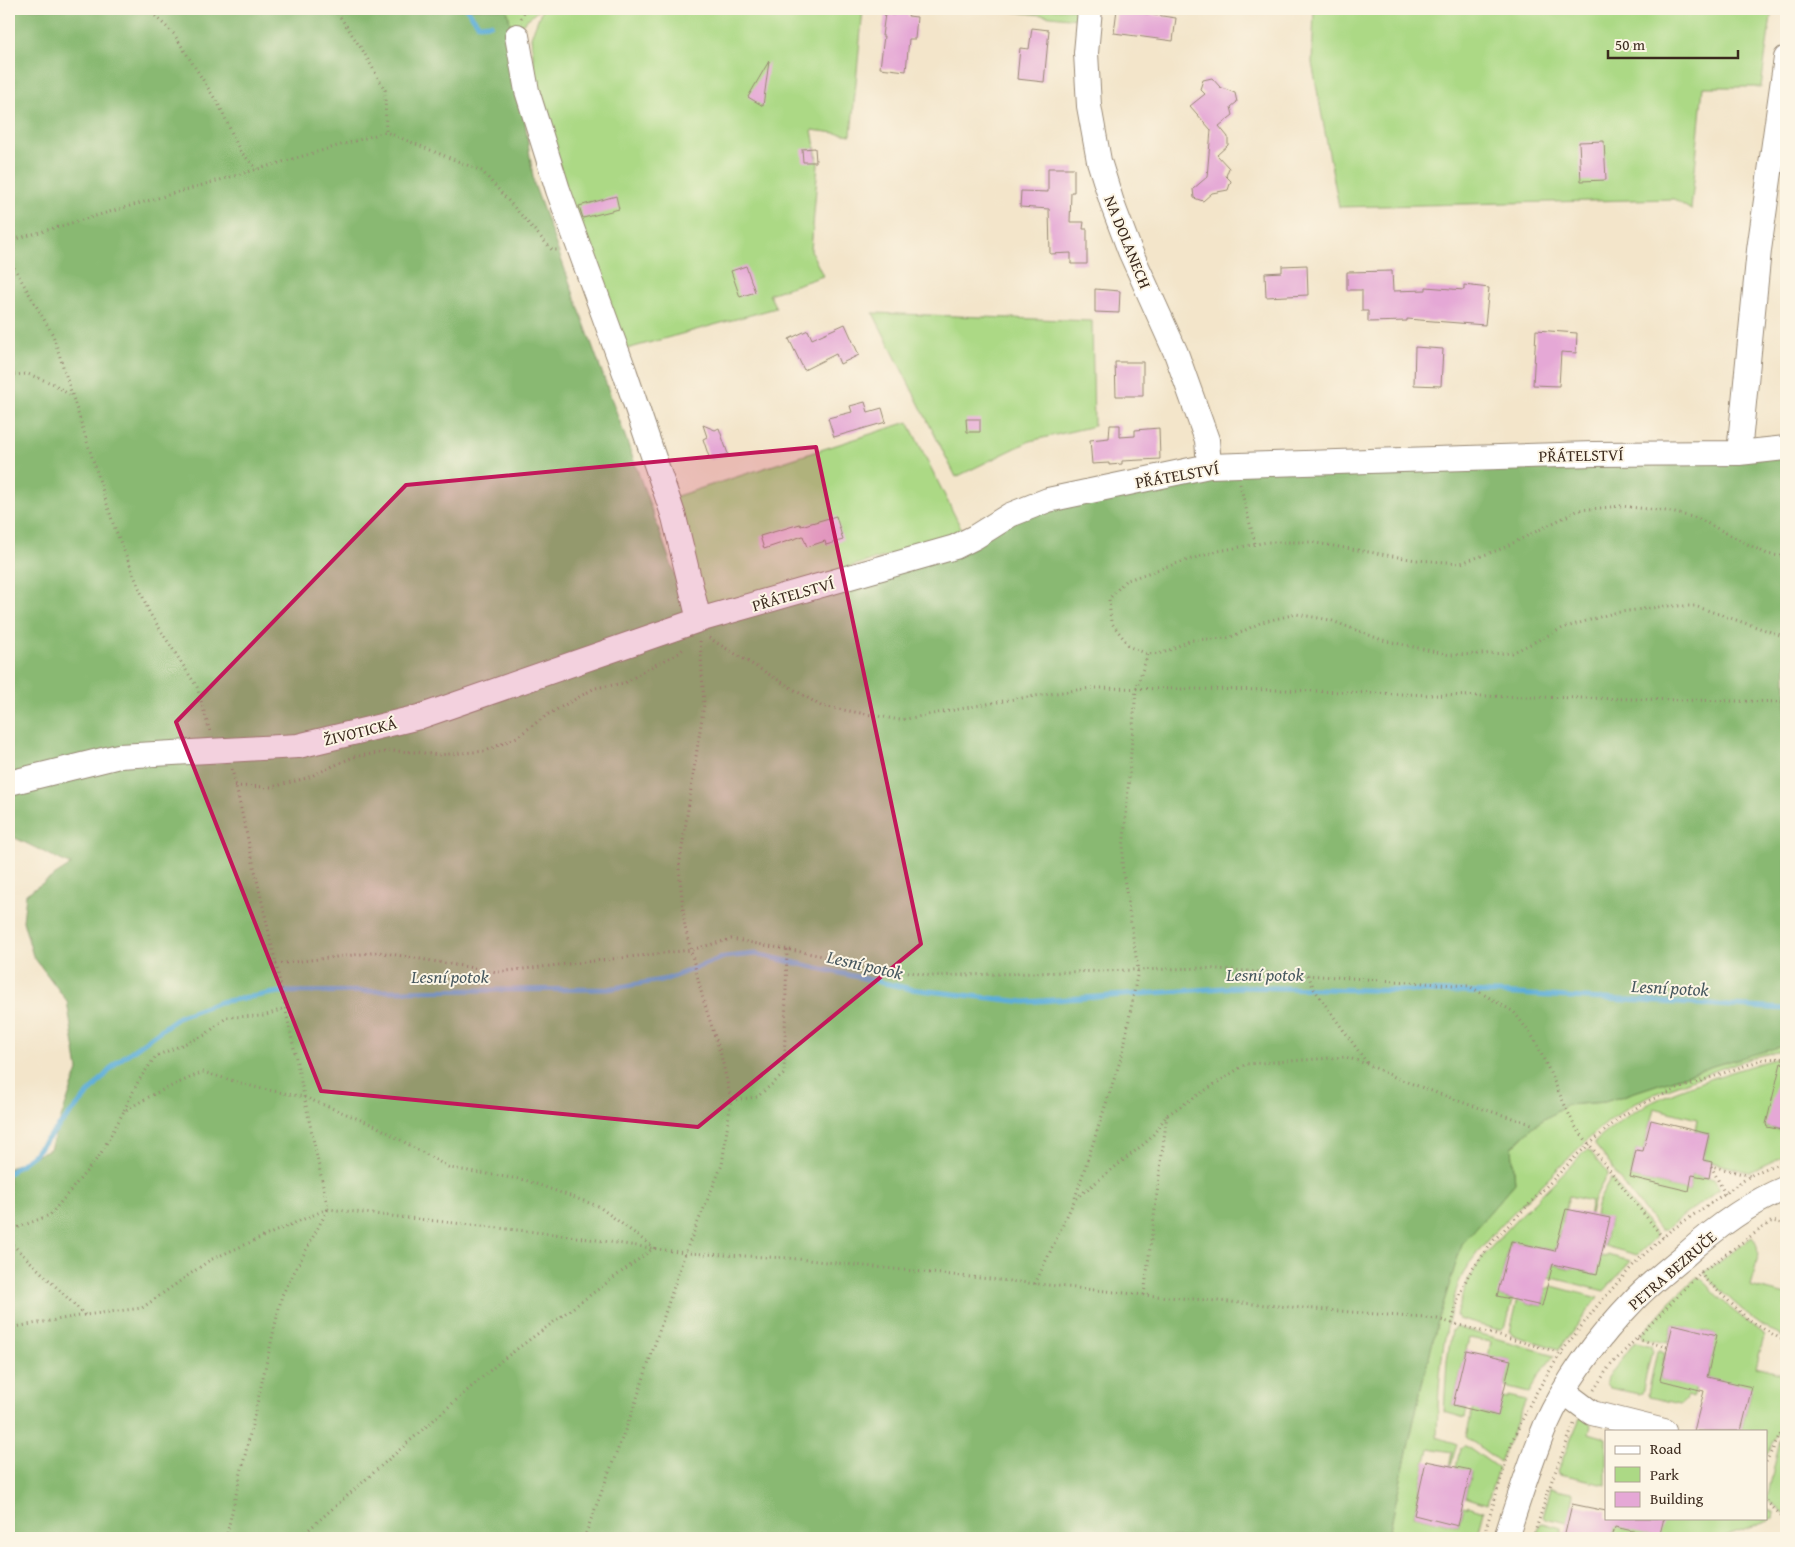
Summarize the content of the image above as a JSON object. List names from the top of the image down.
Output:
{
  "streets": {
    "street": [
      "NA DOLANECH",
      "PŘÁTELSTVÍ",
      "ŽIVOTICKÁ",
      "PETRA BEZRUČE"
    ]
  },
  "crossings": [
    ["NA DOLANECH", "PŘÁTELSTVÍ"],
    ["PŘÁTELSTVÍ", "ŽIVOTICKÁ"]
  ],
  "water": ["Lesní potok"],
  "legend": ["Road", "Park", "Building"],
  "scale_bar": "50 m"
}
